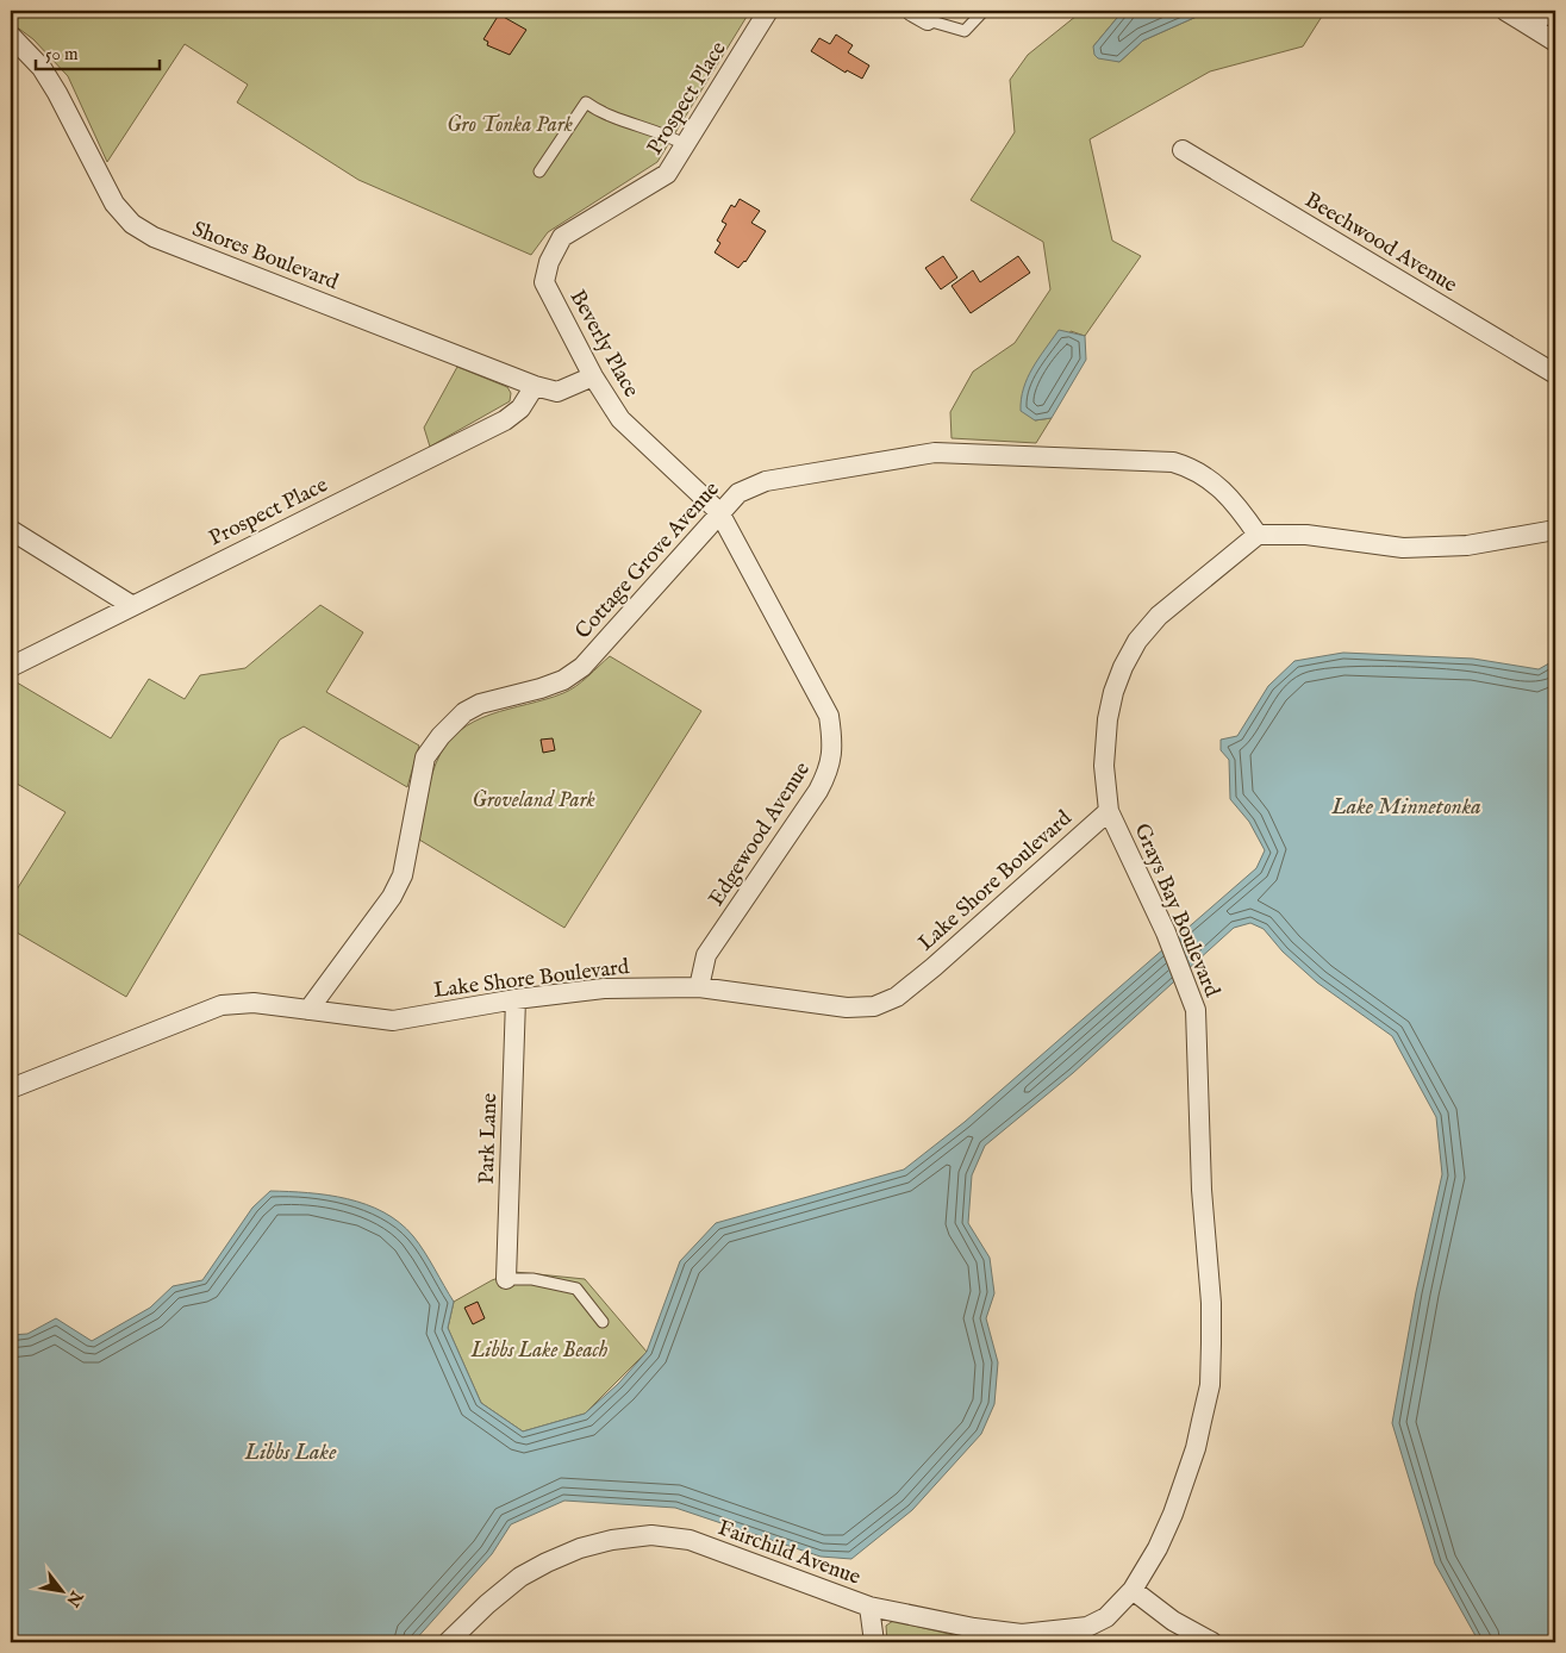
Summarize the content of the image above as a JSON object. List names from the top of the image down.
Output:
{
  "streets": {
    "street": [
      "Prospect Place",
      "Beechwood Avenue",
      "Shores Boulevard",
      "Beverly Place",
      "Cottage Grove Avenue",
      "Edgewood Avenue",
      "Lake Shore Boulevard",
      "Grays Bay Boulevard",
      "Park Lane",
      "Fairchild Avenue"
    ]
  },
  "crossings": [
    ["Prospect Place", "Shores Boulevard"],
    ["Prospect Place", "Beverly Place"],
    ["Shores Boulevard", "Beverly Place"],
    ["Beverly Place", "Cottage Grove Avenue"],
    ["Beverly Place", "Edgewood Avenue"],
    ["Cottage Grove Avenue", "Edgewood Avenue"],
    ["Cottage Grove Avenue", "Lake Shore Boulevard"],
    ["Cottage Grove Avenue", "Grays Bay Boulevard"],
    ["Edgewood Avenue", "Lake Shore Boulevard"],
    ["Lake Shore Boulevard", "Grays Bay Boulevard"],
    ["Lake Shore Boulevard", "Park Lane"],
    ["Grays Bay Boulevard", "Fairchild Avenue"]
  ],
  "water": ["Lake Minnetonka", "Libbs Lake"],
  "parks": ["Gro Tonka Park", "Groveland Park", "Libbs Lake Beach"],
  "scale_bar": "50 m",
  "north": "bottom right"
}
